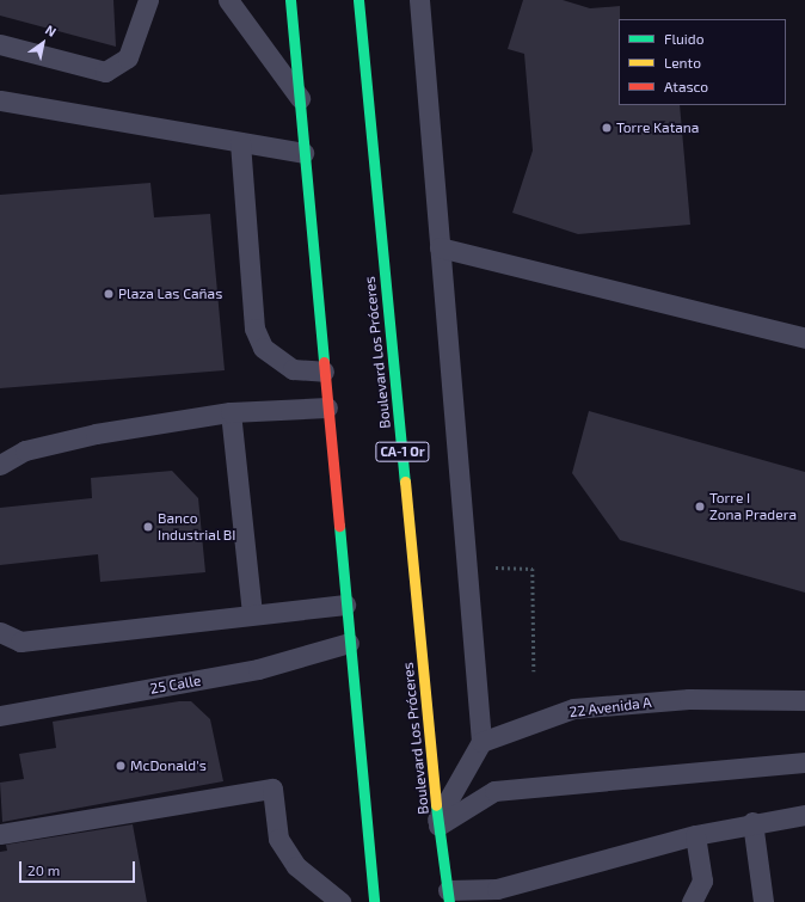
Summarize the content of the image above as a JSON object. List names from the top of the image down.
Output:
{
  "streets": {
    "highway": ["Boulevard Los Próceres", "CA-1 Or"],
    "lane": ["25 Calle", "22 Avenida A"]
  },
  "places": [
    "Torre Katana",
    "Plaza Las Cañas",
    "Torre I Zona Pradera",
    "Banco Industrial BI",
    "McDonald's"
  ],
  "legend": ["Fluido", "Lento", "Atasco"],
  "scale_bar": "20 m",
  "north": "top right"
}
